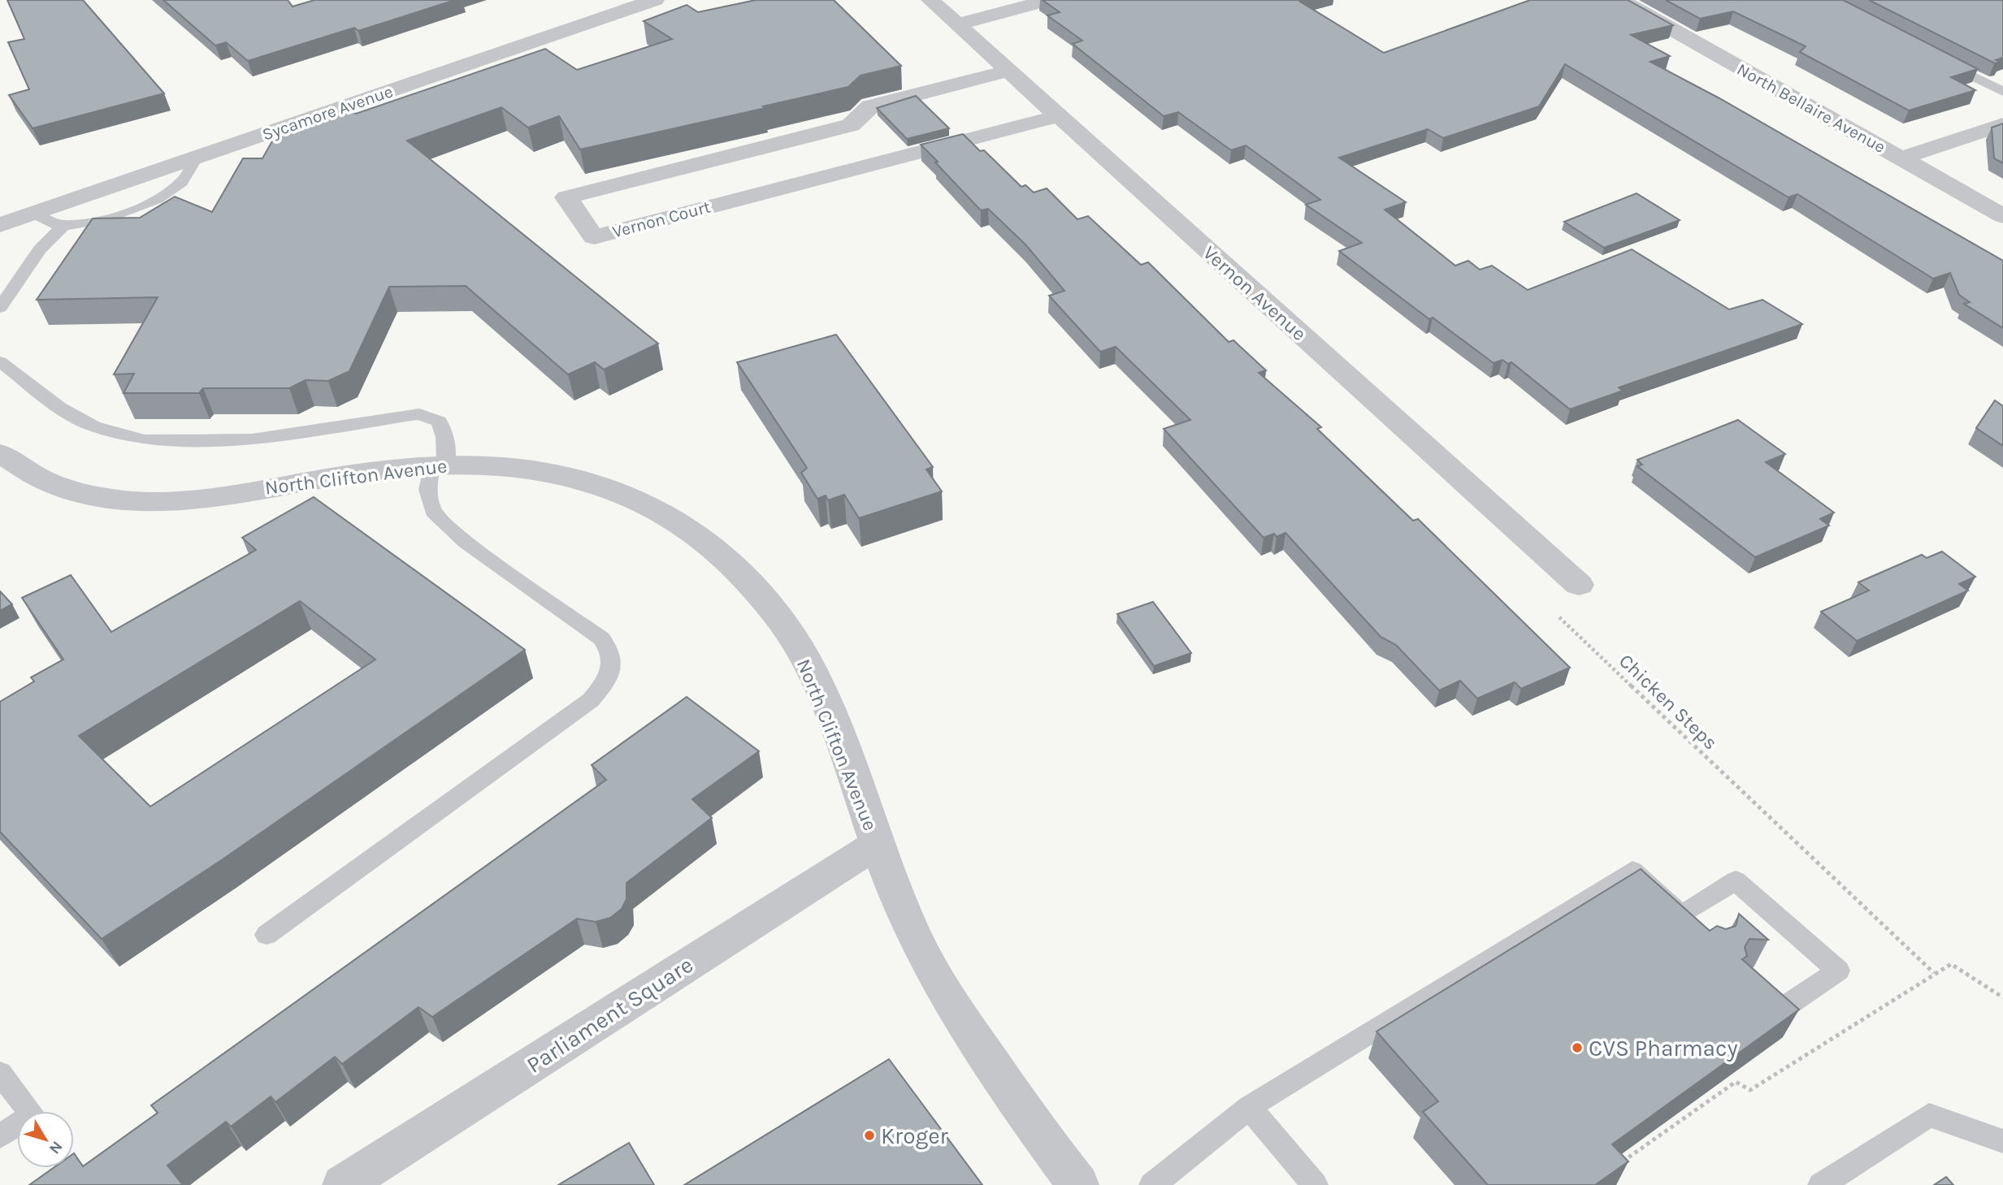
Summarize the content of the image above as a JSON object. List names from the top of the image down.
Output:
{
  "streets": {
    "street": [
      "North Bellaire Avenue",
      "Sycamore Avenue",
      "Vernon Court",
      "Vernon Avenue",
      "North Clifton Avenue",
      "Parliament Square"
    ],
    "path": ["Chicken Steps"]
  },
  "crossings": [
    ["Vernon Court", "Vernon Avenue"],
    ["North Clifton Avenue", "Parliament Square"]
  ],
  "places": ["CVS Pharmacy", "Kroger"],
  "north": "bottom right"
}
